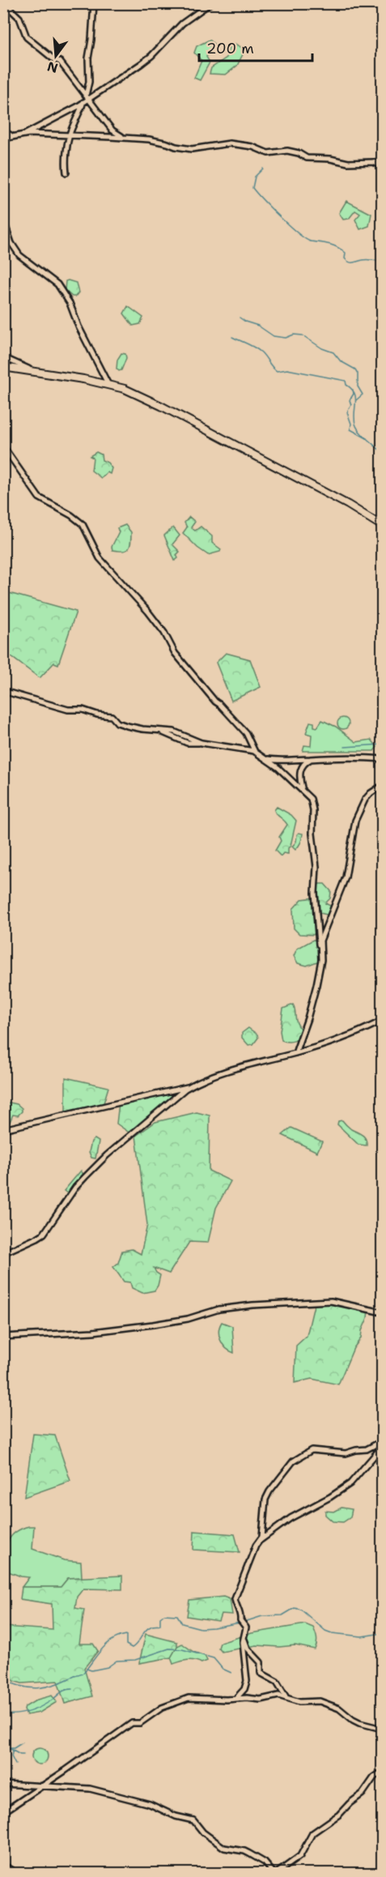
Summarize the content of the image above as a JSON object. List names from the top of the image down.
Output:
{
  "scale_bar": "200 m",
  "north": "bottom"
}
